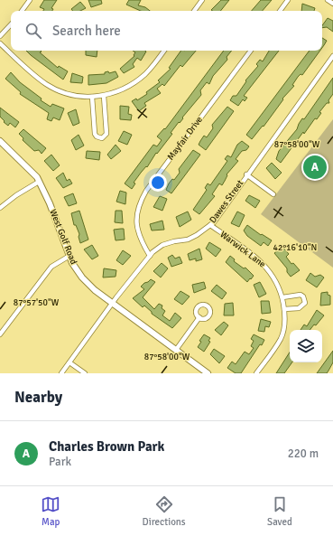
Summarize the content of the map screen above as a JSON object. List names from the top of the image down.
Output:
{
  "streets": {
    "street": [
      "Mayfair Drive",
      "Dawes Street",
      "West Golf Road",
      "Warwick Lane"
    ]
  },
  "crossings": [
    ["Mayfair Drive", "Dawes Street"],
    ["Dawes Street", "West Golf Road"],
    ["Dawes Street", "Warwick Lane"]
  ],
  "page": {
    "search": "Search here",
    "pins": "A",
    "heading": "Nearby",
    "list": [
      {
        "mark": "A",
        "name": "Charles Brown Park",
        "note": "Park",
        "value": "220 m"
      }
    ],
    "nav": ["Map", "Directions", "Saved"]
  },
  "coordinates": ["87°58'00\"W", "42°16'10\"N", "87°57'50\"W"]
}
